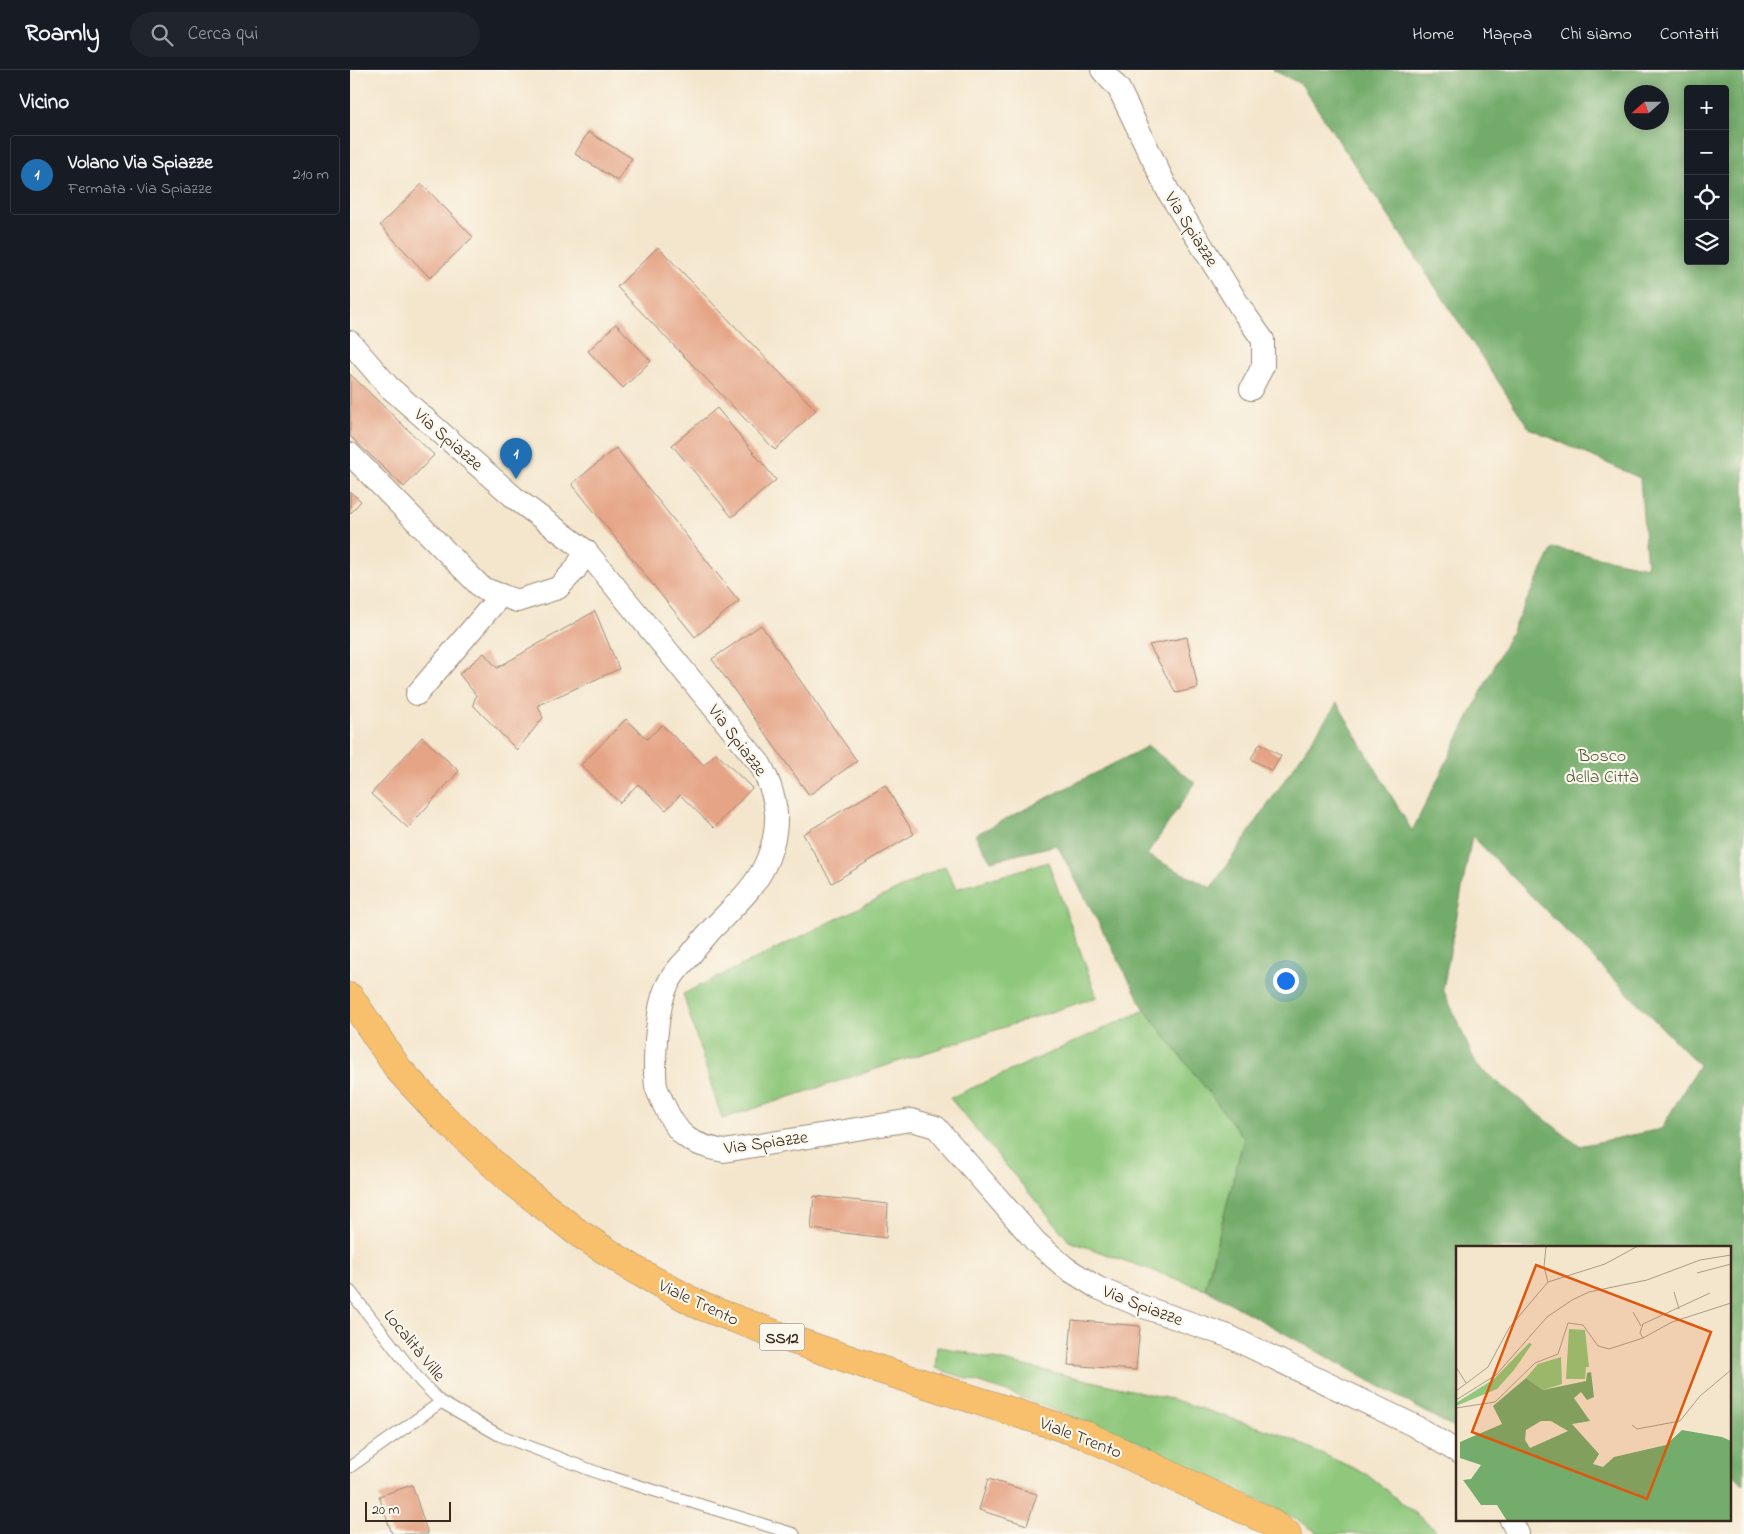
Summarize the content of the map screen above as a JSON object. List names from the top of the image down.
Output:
{
  "streets": {
    "main road": ["Viale Trento", "SS12"],
    "street": ["Via Spiazze"],
    "lane": ["Località Ville"]
  },
  "parks": ["Bosco della Città"],
  "scale_bar": "20 m",
  "north": "left",
  "page": {
    "header": "Roamly",
    "search": "Cerca qui",
    "nav": [
      "Home",
      "Mappa",
      "Chi siamo",
      "Contatti"
    ],
    "heading": "Vicino",
    "map_buttons": ["+", "−"],
    "list": [
      {
        "mark": "1",
        "name": "Volano Via Spiazze",
        "note": "Fermata · Via Spiazze",
        "value": "210 m"
      }
    ],
    "pins": "1",
    "scale": "20 m"
  }
}
